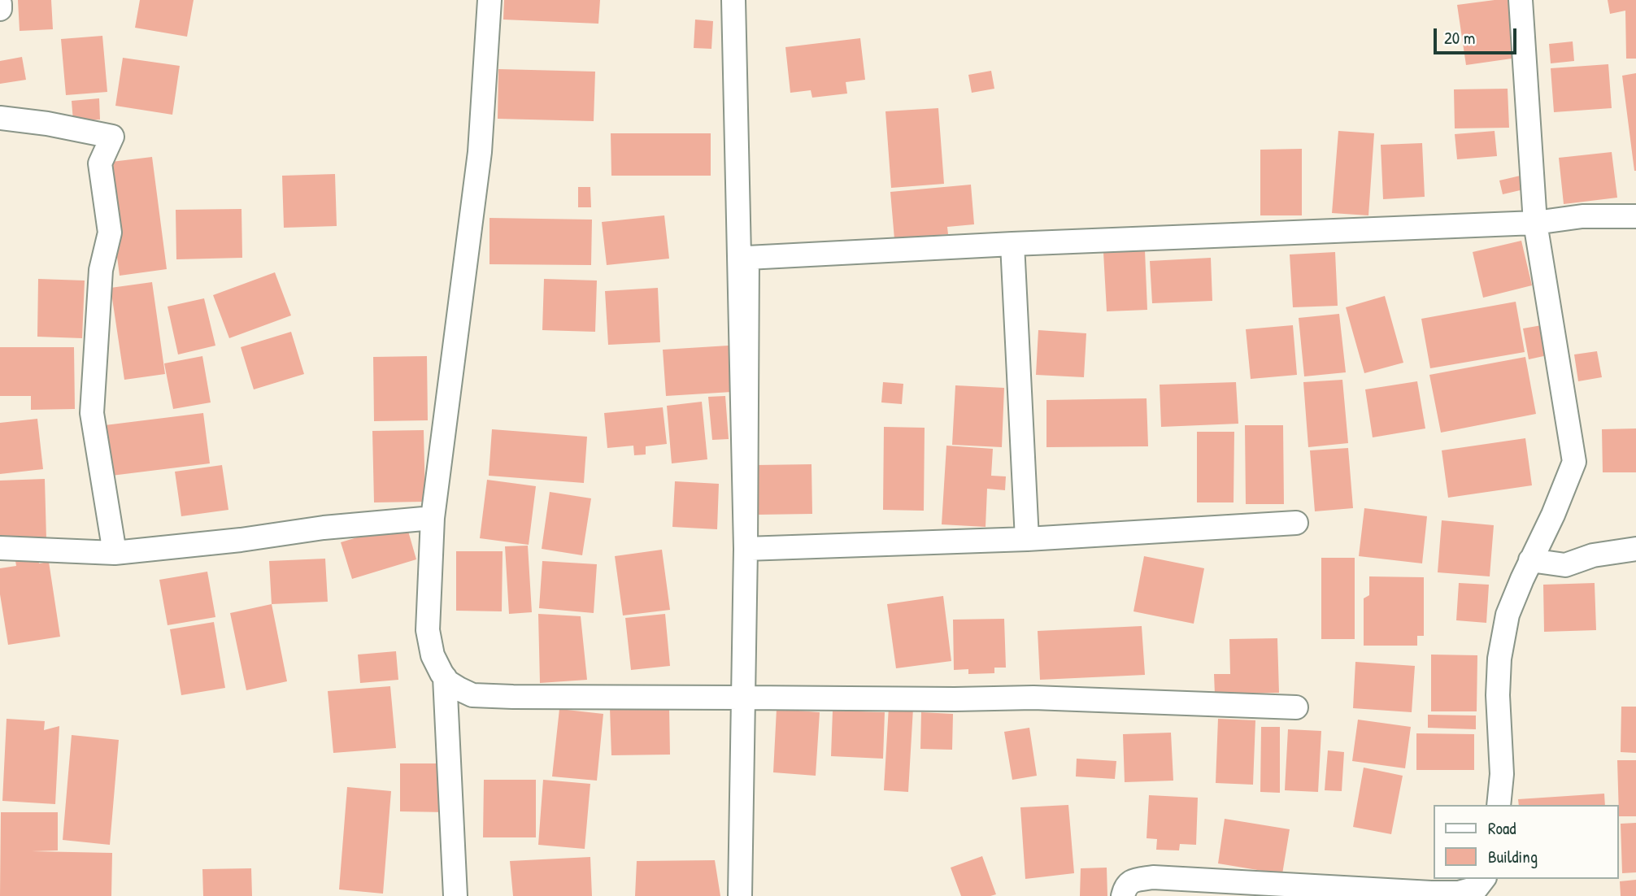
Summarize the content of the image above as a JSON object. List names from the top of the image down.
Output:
{
  "legend": ["Road", "Building"],
  "scale_bar": "20 m"
}
